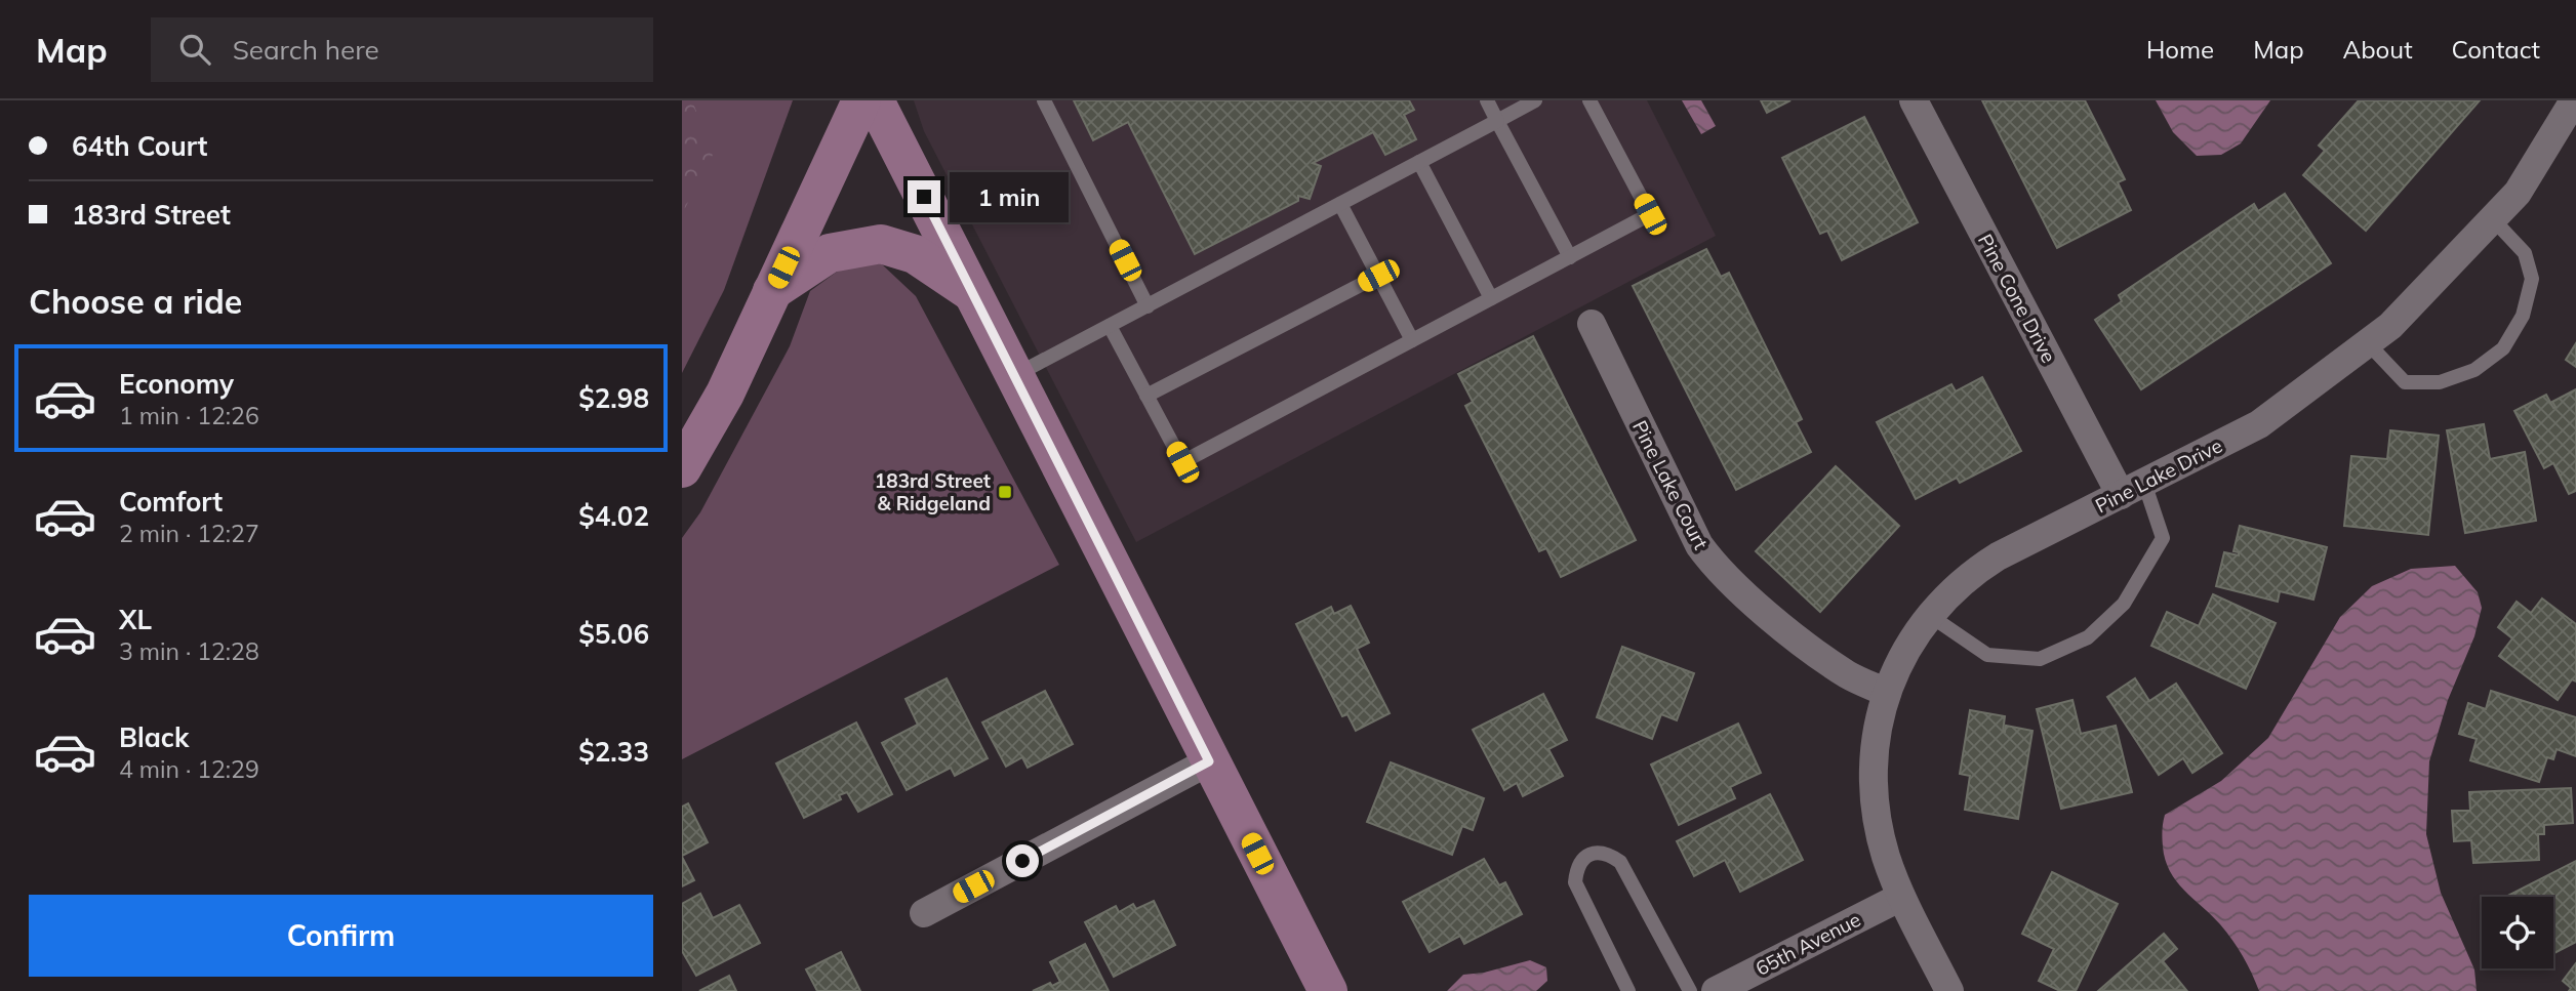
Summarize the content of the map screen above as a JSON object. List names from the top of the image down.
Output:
{
  "streets": {
    "street": [
      "Pine Cone Drive",
      "Pine Lake Drive",
      "Pine Lake Court",
      "65th Avenue"
    ]
  },
  "crossings": [
    ["Pine Cone Drive", "Pine Lake Drive"],
    ["Pine Lake Drive", "Pine Lake Court"],
    ["Pine Lake Drive", "65th Avenue"]
  ],
  "places": {
    "transit": ["183rd Street & Ridgeland"]
  },
  "page": {
    "header": "Map",
    "search": "Search here",
    "nav": [
      "Home",
      "Map",
      "About",
      "Contact"
    ],
    "banner": ["64th Court", "183rd Street"],
    "bubble": "1 min",
    "heading": "Choose a ride",
    "list": [
      {
        "name": "Economy",
        "note": "1 min · 12:26",
        "value": "$2.98"
      },
      {
        "name": "Comfort",
        "note": "2 min · 12:27",
        "value": "$4.02"
      },
      {
        "name": "XL",
        "note": "3 min · 12:28",
        "value": "$5.06"
      },
      {
        "name": "Black",
        "note": "4 min · 12:29",
        "value": "$2.33"
      }
    ],
    "buttons": "Confirm"
  }
}
